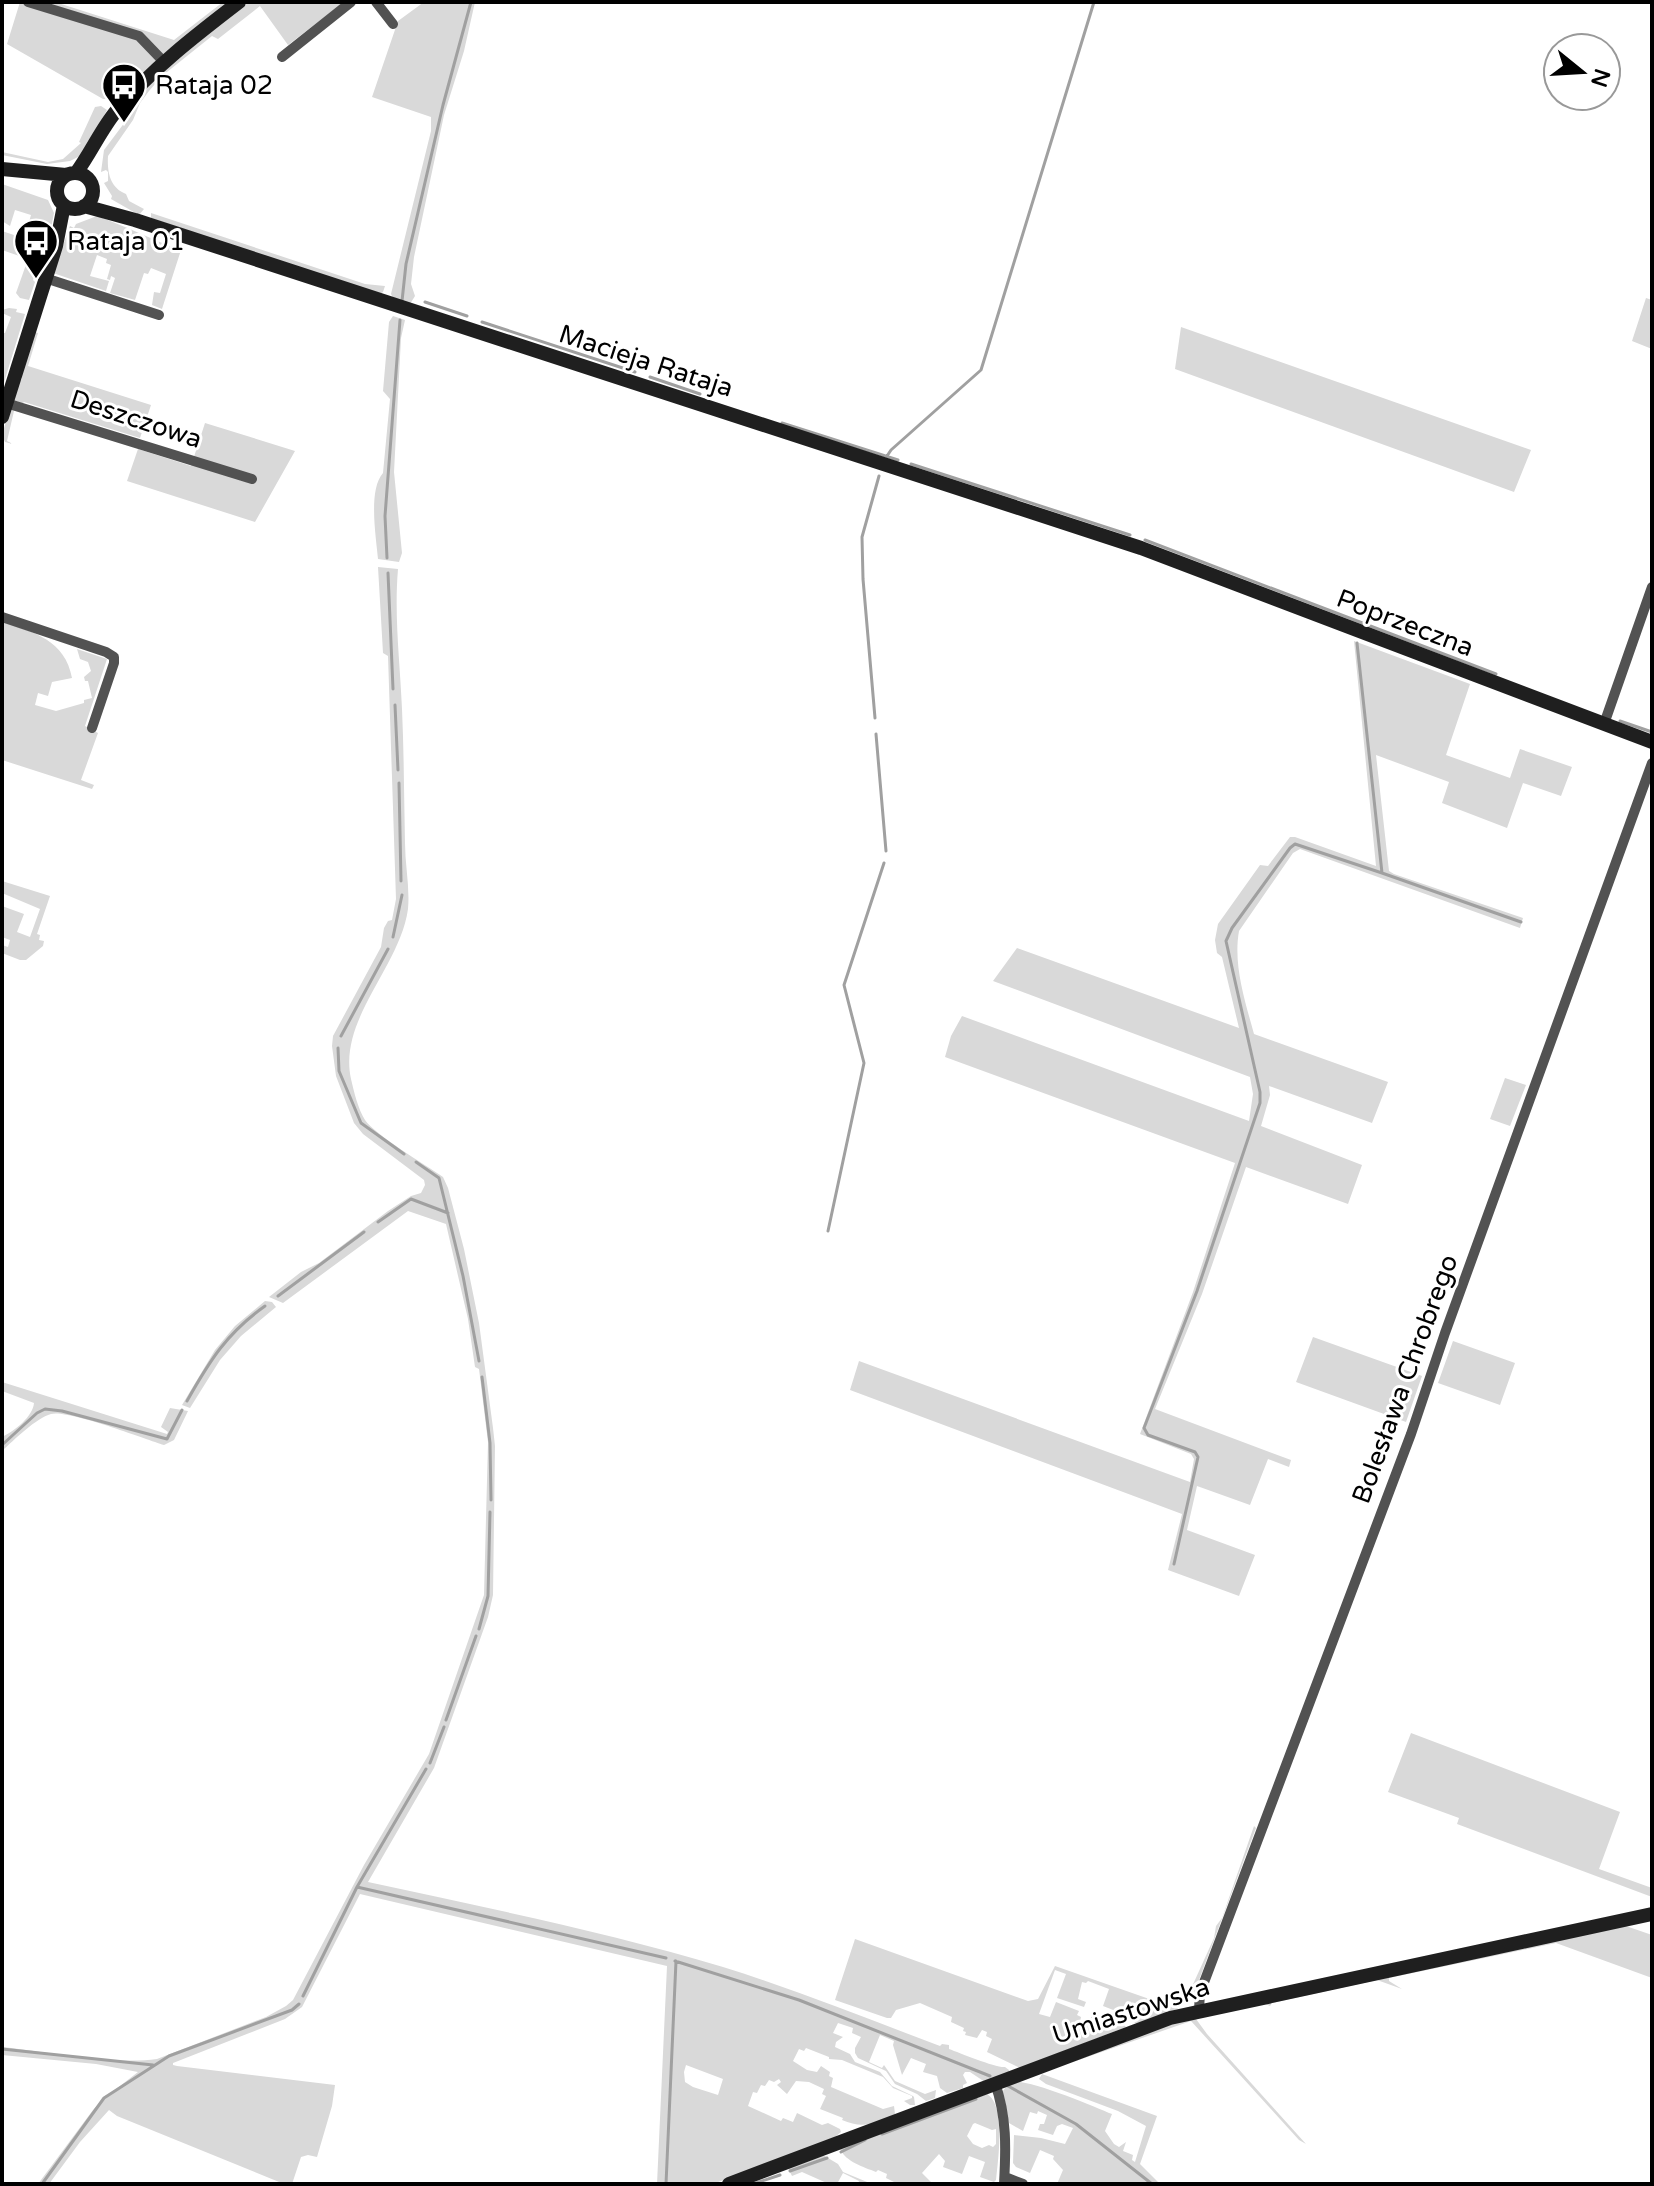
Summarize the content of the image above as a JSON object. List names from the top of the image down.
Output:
{
  "streets": {
    "street": [
      "Macieja Rataja",
      "Deszczowa",
      "Poprzeczna",
      "Bolesława Chrobrego",
      "Umiastowska"
    ]
  },
  "crossings": [
    ["Macieja Rataja", "Poprzeczna"],
    ["Bolesława Chrobrego", "Umiastowska"]
  ],
  "places": {
    "bus stop": ["Rataja 02", "Rataja 01"]
  },
  "north": "right"
}
